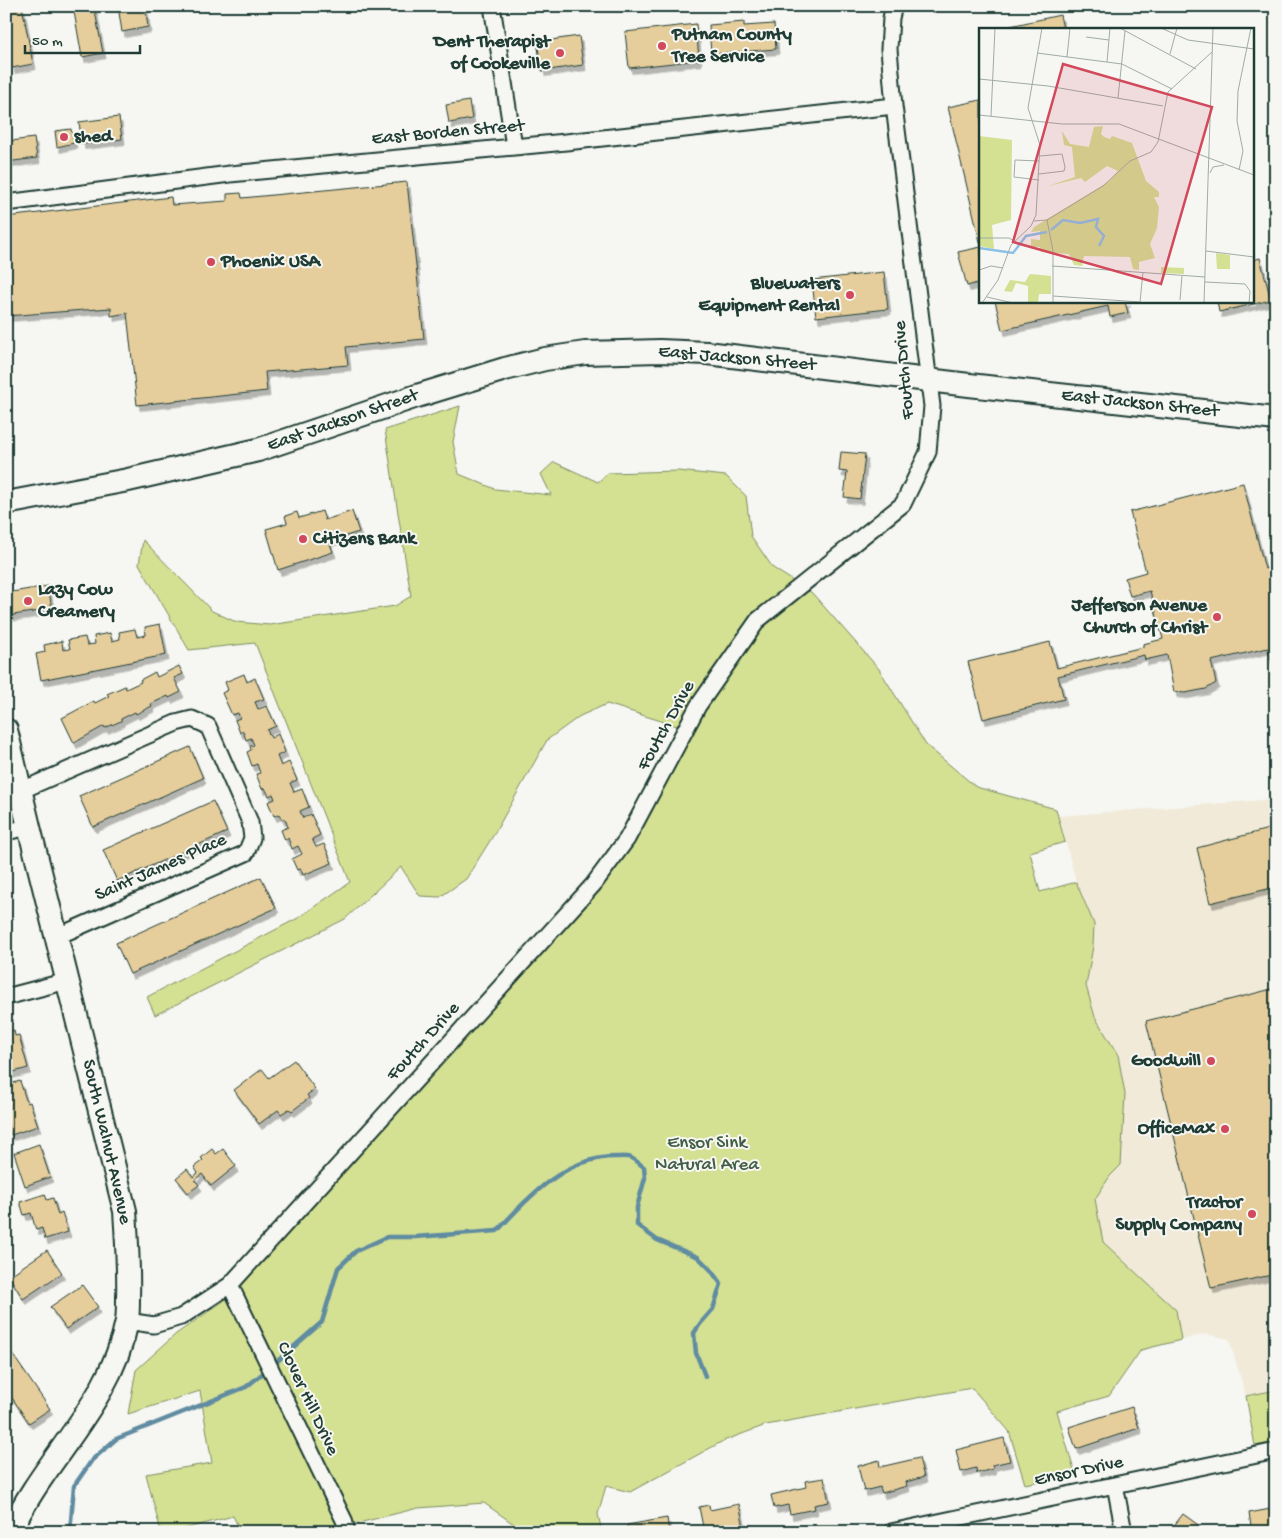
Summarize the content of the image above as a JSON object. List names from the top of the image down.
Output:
{
  "streets": {
    "street": [
      "East Borden Street",
      "East Jackson Street",
      "Foutch Drive",
      "Saint James Place",
      "South Walnut Avenue",
      "Clover Hill Drive",
      "Ensor Drive"
    ]
  },
  "crossings": [
    ["East Borden Street", "Foutch Drive"],
    ["East Jackson Street", "Foutch Drive"],
    ["Foutch Drive", "South Walnut Avenue"],
    ["Foutch Drive", "Clover Hill Drive"],
    ["Saint James Place", "South Walnut Avenue"]
  ],
  "parks": ["Ensor Sink Natural Area"],
  "places": [
    "Putnam County Tree Service",
    "Dent Therapist of Cookeville",
    "shed",
    "Phoenix USA",
    "Bluewaters Equipment Rental",
    "Citizens Bank",
    "Lazy Cow Creamery",
    "Jefferson Avenue Church of Christ",
    "Goodwill",
    "OfficeMax",
    "Tractor Supply Company"
  ],
  "scale_bar": "50 m"
}
